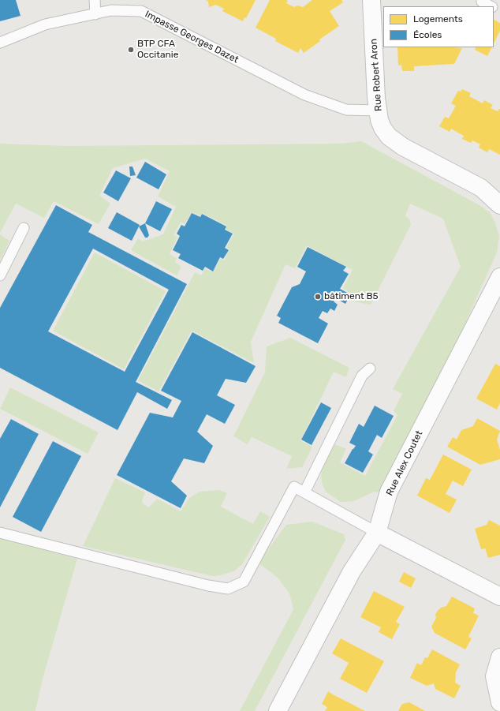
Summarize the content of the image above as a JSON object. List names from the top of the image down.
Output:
{
  "streets": {
    "street": ["Rue Robert Aron", "Rue Alex Coutet"],
    "lane": ["Impasse Georges Dazet"]
  },
  "crossings": [
    ["Impasse Georges Dazet", "Rue Robert Aron"]
  ],
  "places": ["BTP CFA Occitanie", "bâtiment B5"],
  "legend": ["Logements", "Écoles"]
}
